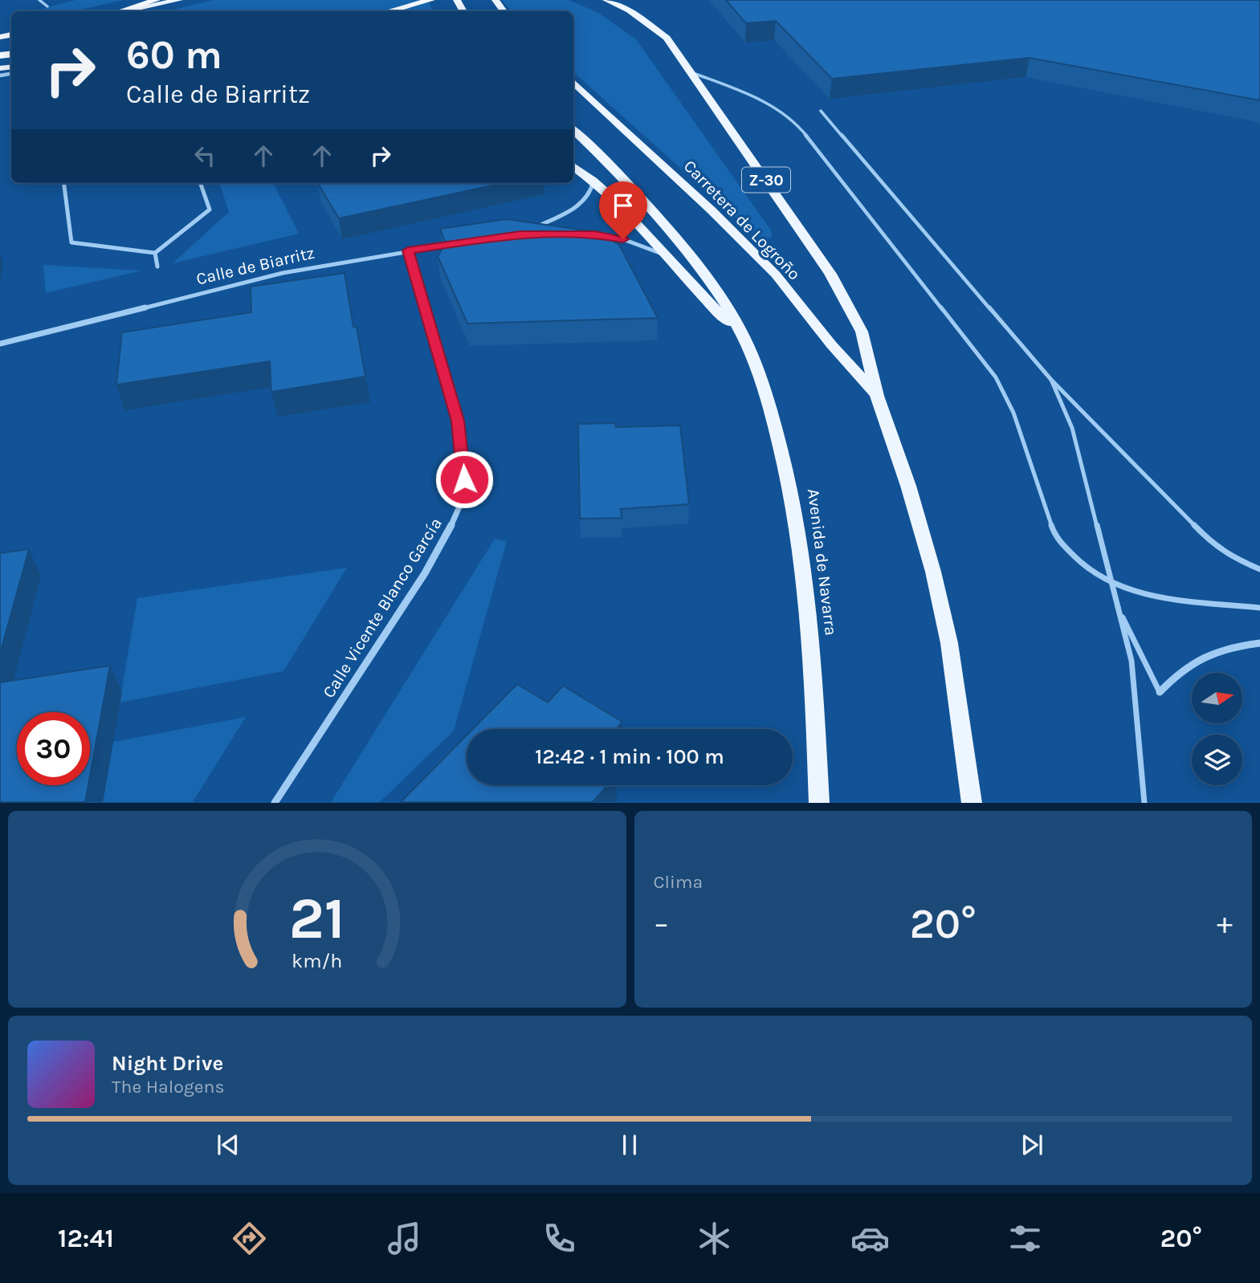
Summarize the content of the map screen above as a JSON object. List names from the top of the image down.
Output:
{
  "streets": {
    "main road": ["Z-30", "Carretera de Logroño", "Avenida de Navarra"],
    "street": ["Calle de Biarritz", "Calle Vicente Blanco García"]
  },
  "crossings": [
    ["Z-30", "Carretera de Logroño"],
    ["Calle de Biarritz", "Calle Vicente Blanco García"]
  ],
  "north": "right",
  "page": {
    "turn": ["60 m", "Calle de Biarritz"],
    "limit": "30",
    "trip": "12:42 · 1 min · 100 m",
    "tile": "Clima",
    "heat": ["−", "20°", "+"],
    "song": ["Night Drive", "The Halogens"],
    "tabs": ["12:41", "20°"],
    "gauge": ["21", "km/h"]
  }
}
